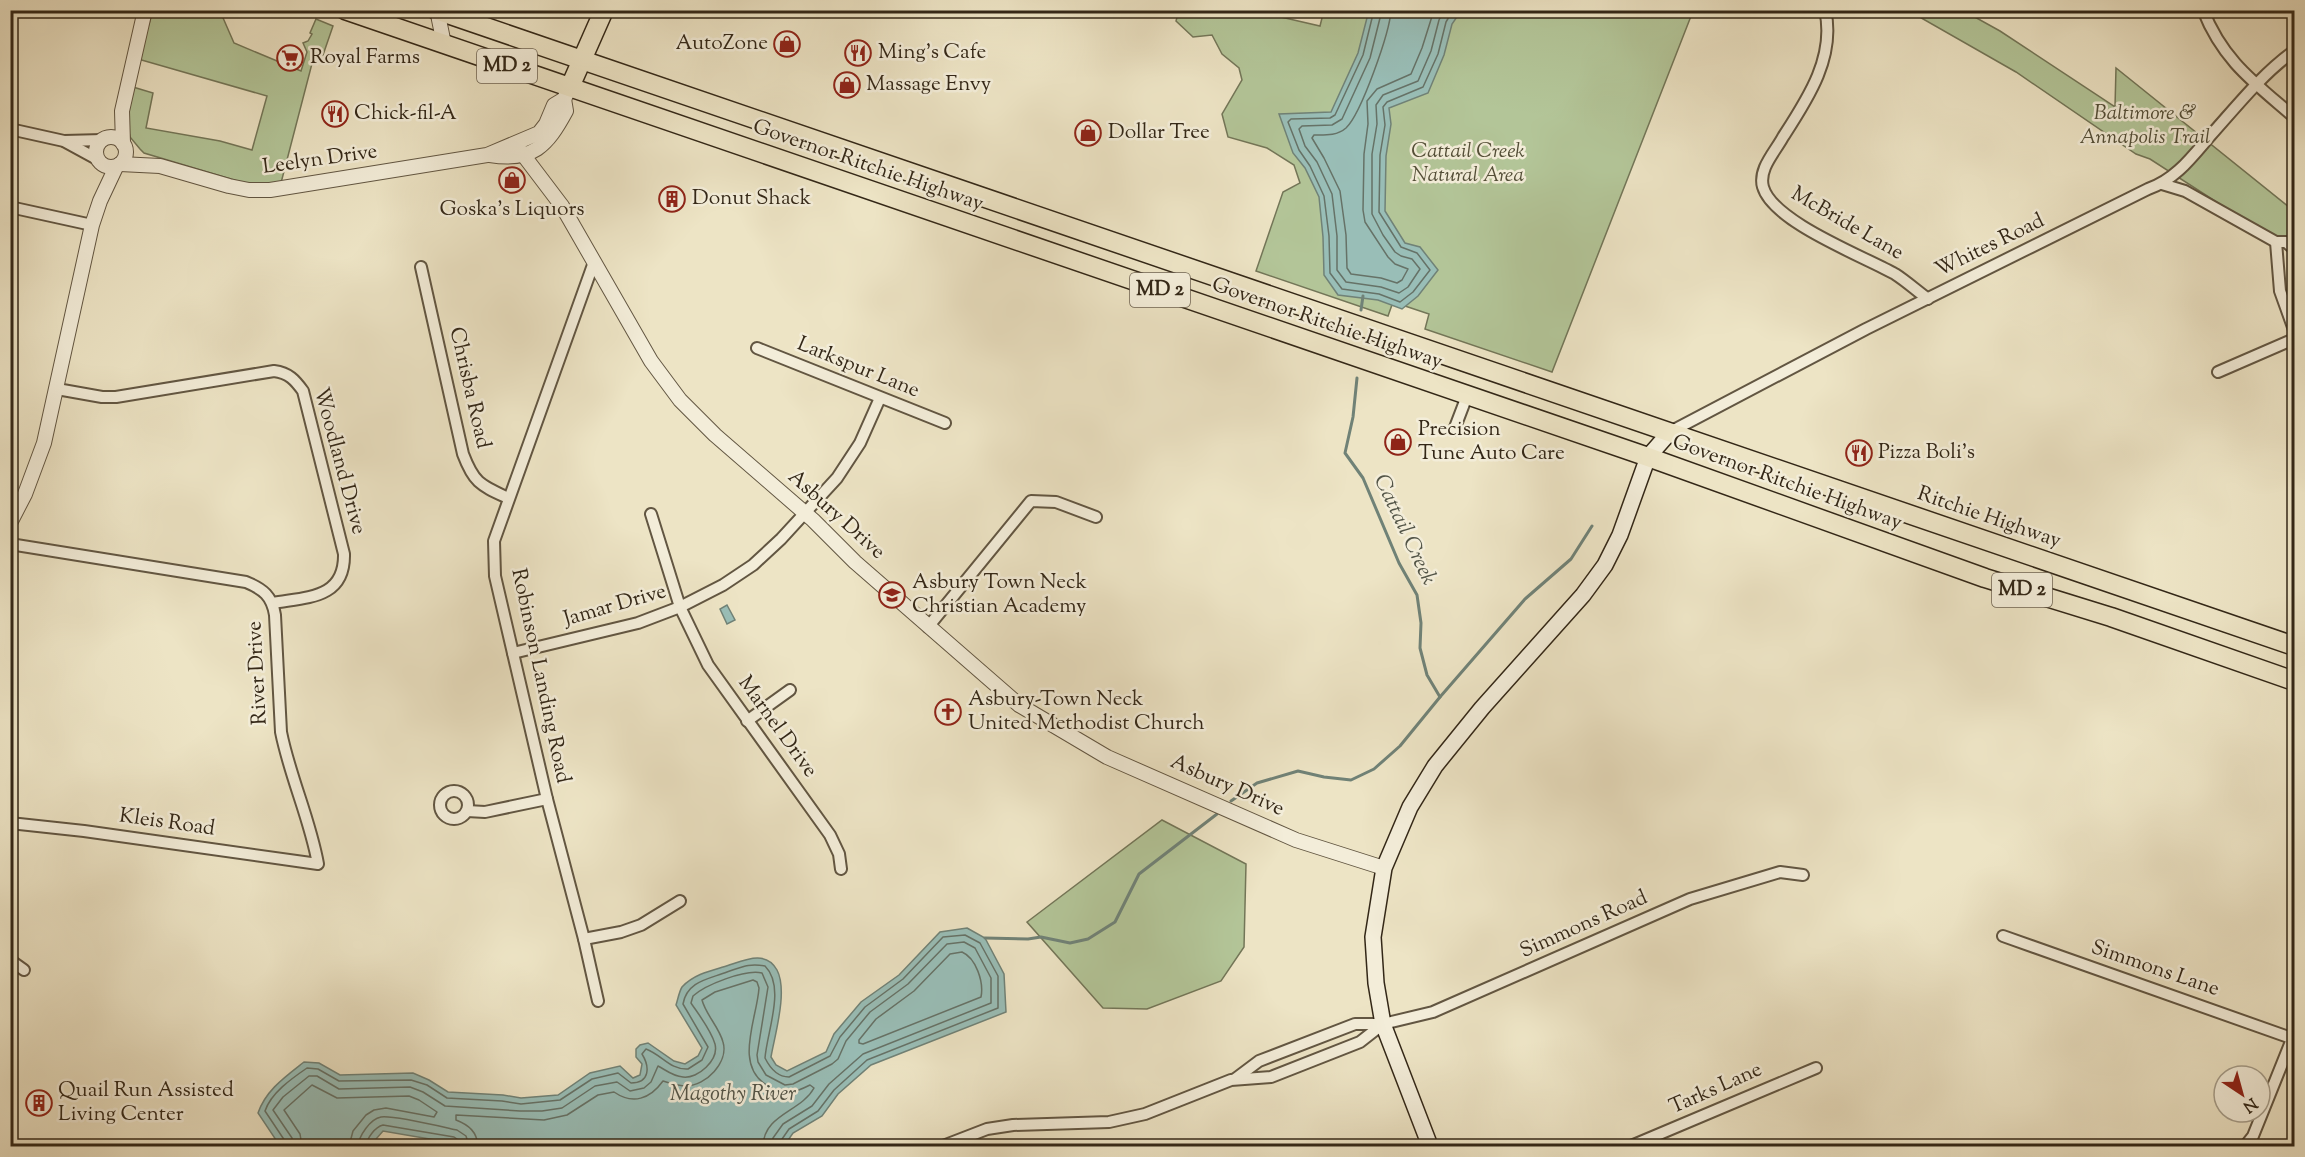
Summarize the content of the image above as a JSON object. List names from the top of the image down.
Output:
{
  "streets": {
    "main road": ["MD 2", "Governor Ritchie Highway", "Ritchie Highway"],
    "street": [
      "Leelyn Drive",
      "McBride Lane",
      "Whites Road",
      "Larkspur Lane",
      "Chrisba Road",
      "Woodland Drive",
      "Asbury Drive",
      "Jamar Drive",
      "River Drive",
      "Robinson Landing Road",
      "Marnel Drive",
      "Kleis Road",
      "Simmons Road",
      "Simmons Lane",
      "Tarks Lane"
    ]
  },
  "crossings": [
    ["Leelyn Drive", "Governor Ritchie Highway"],
    ["Leelyn Drive", "Asbury Drive"],
    ["Governor Ritchie Highway", "Whites Road"],
    ["Governor Ritchie Highway", "Ritchie Highway"],
    ["McBride Lane", "Whites Road"],
    ["Whites Road", "Ritchie Highway"],
    ["Larkspur Lane", "Jamar Drive"],
    ["Chrisba Road", "Robinson Landing Road"],
    ["Woodland Drive", "River Drive"],
    ["Asbury Drive", "Jamar Drive"],
    ["Asbury Drive", "Robinson Landing Road"],
    ["Jamar Drive", "Robinson Landing Road"],
    ["Jamar Drive", "Marnel Drive"],
    ["River Drive", "Kleis Road"]
  ],
  "water": ["Cattail Creek", "Magothy River"],
  "parks": ["Baltimore & Annapolis Trail", "Cattail Creek Natural Area"],
  "places": {
    "shop": [
      "AutoZone",
      "Massage Envy",
      "Dollar Tree",
      "Goska's Liquors",
      "Precision Tune Auto Care"
    ],
    "restaurant": ["Ming's Cafe", "Chick-fil-A", "Pizza Boli's"],
    "supermarket": ["Royal Farms"],
    "building": ["Donut Shack", "Quail Run Assisted Living Center"],
    "school or university": ["Asbury Town Neck Christian Academy"],
    "church": ["Asbury-Town Neck United Methodist Church"]
  },
  "north": "bottom right"
}
